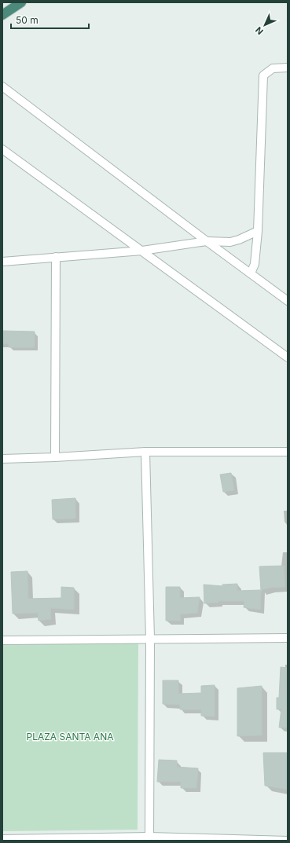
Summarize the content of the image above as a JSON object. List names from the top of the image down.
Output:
{
  "parks": ["PLAZA SANTA ANA"],
  "scale_bar": "50 m",
  "north": "bottom left"
}
